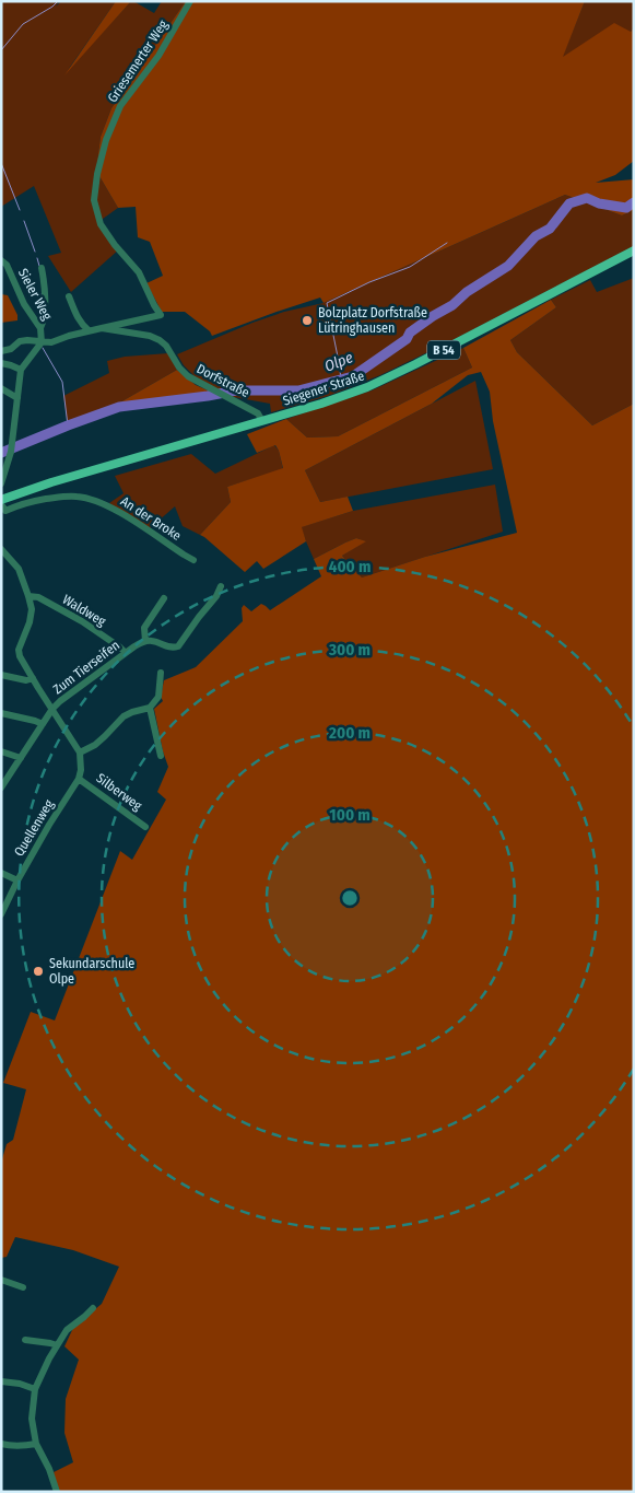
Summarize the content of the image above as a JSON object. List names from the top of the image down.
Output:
{
  "streets": {
    "main road": ["B 54", "Siegener Straße"],
    "street": [
      "Griesemerter Weg",
      "Sieler Weg",
      "Dorfstraße",
      "An der Broke",
      "Waldweg",
      "Zum Tierseifen",
      "Silberweg",
      "Quellenweg"
    ]
  },
  "crossings": [
    ["Griesemerter Weg", "Dorfstraße"],
    ["Sieler Weg", "Dorfstraße"],
    ["Dorfstraße", "Siegener Straße"],
    ["Waldweg", "Zum Tierseifen"],
    ["Silberweg", "Quellenweg"]
  ],
  "water": ["Olpe"],
  "places": ["Bolzplatz Dorfstraße Lütringhausen", "Sekundarschule Olpe"],
  "rings": [
    "400 m",
    "300 m",
    "200 m",
    "100 m"
  ]
}
